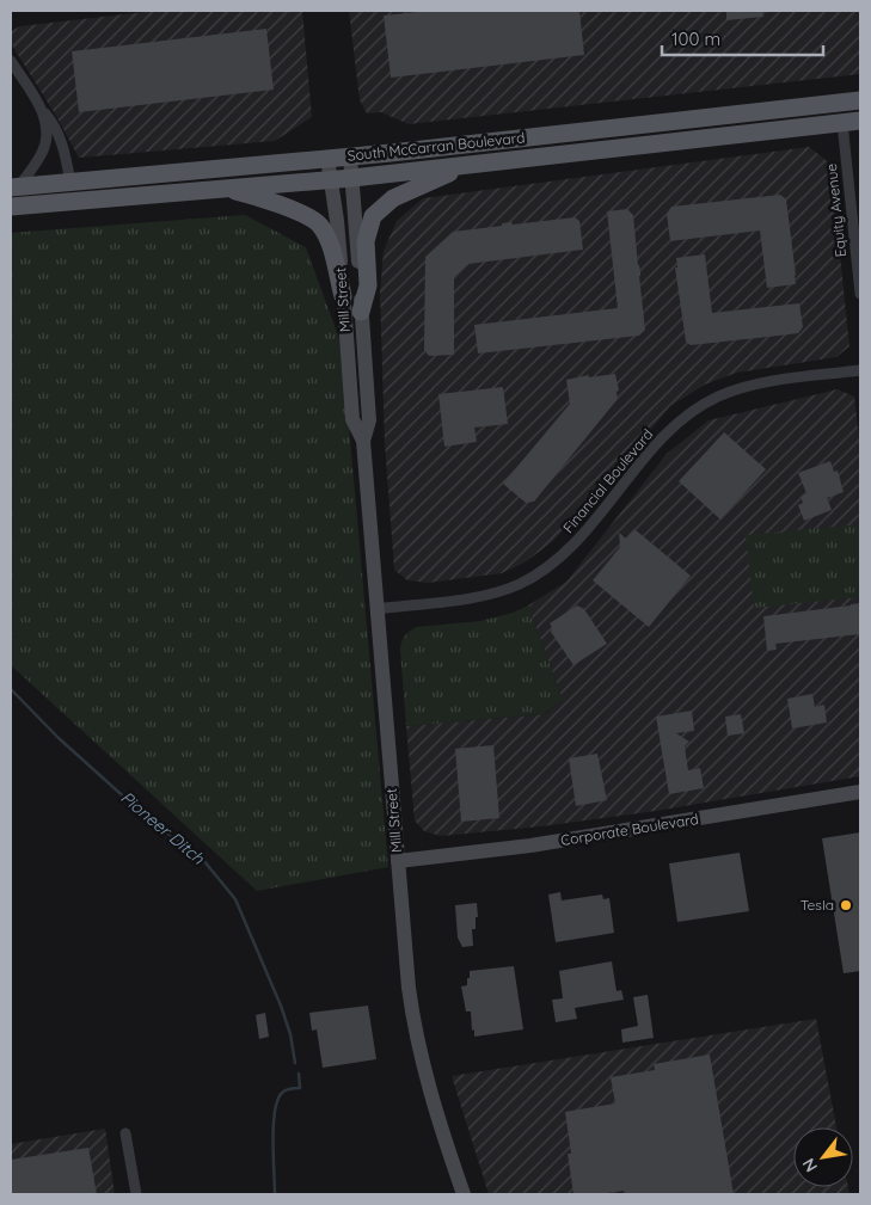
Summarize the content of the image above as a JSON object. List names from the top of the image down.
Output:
{
  "streets": {
    "main road": ["South McCarran Boulevard", "Mill Street", "Corporate Boulevard"],
    "street": ["Equity Avenue", "Financial Boulevard"]
  },
  "crossings": [
    ["South McCarran Boulevard", "Equity Avenue"],
    ["South McCarran Boulevard", "Mill Street"],
    ["Mill Street", "Financial Boulevard"],
    ["Mill Street", "Corporate Boulevard"]
  ],
  "water": ["Pioneer Ditch"],
  "places": ["Tesla"],
  "scale_bar": "100 m",
  "north": "bottom left"
}
